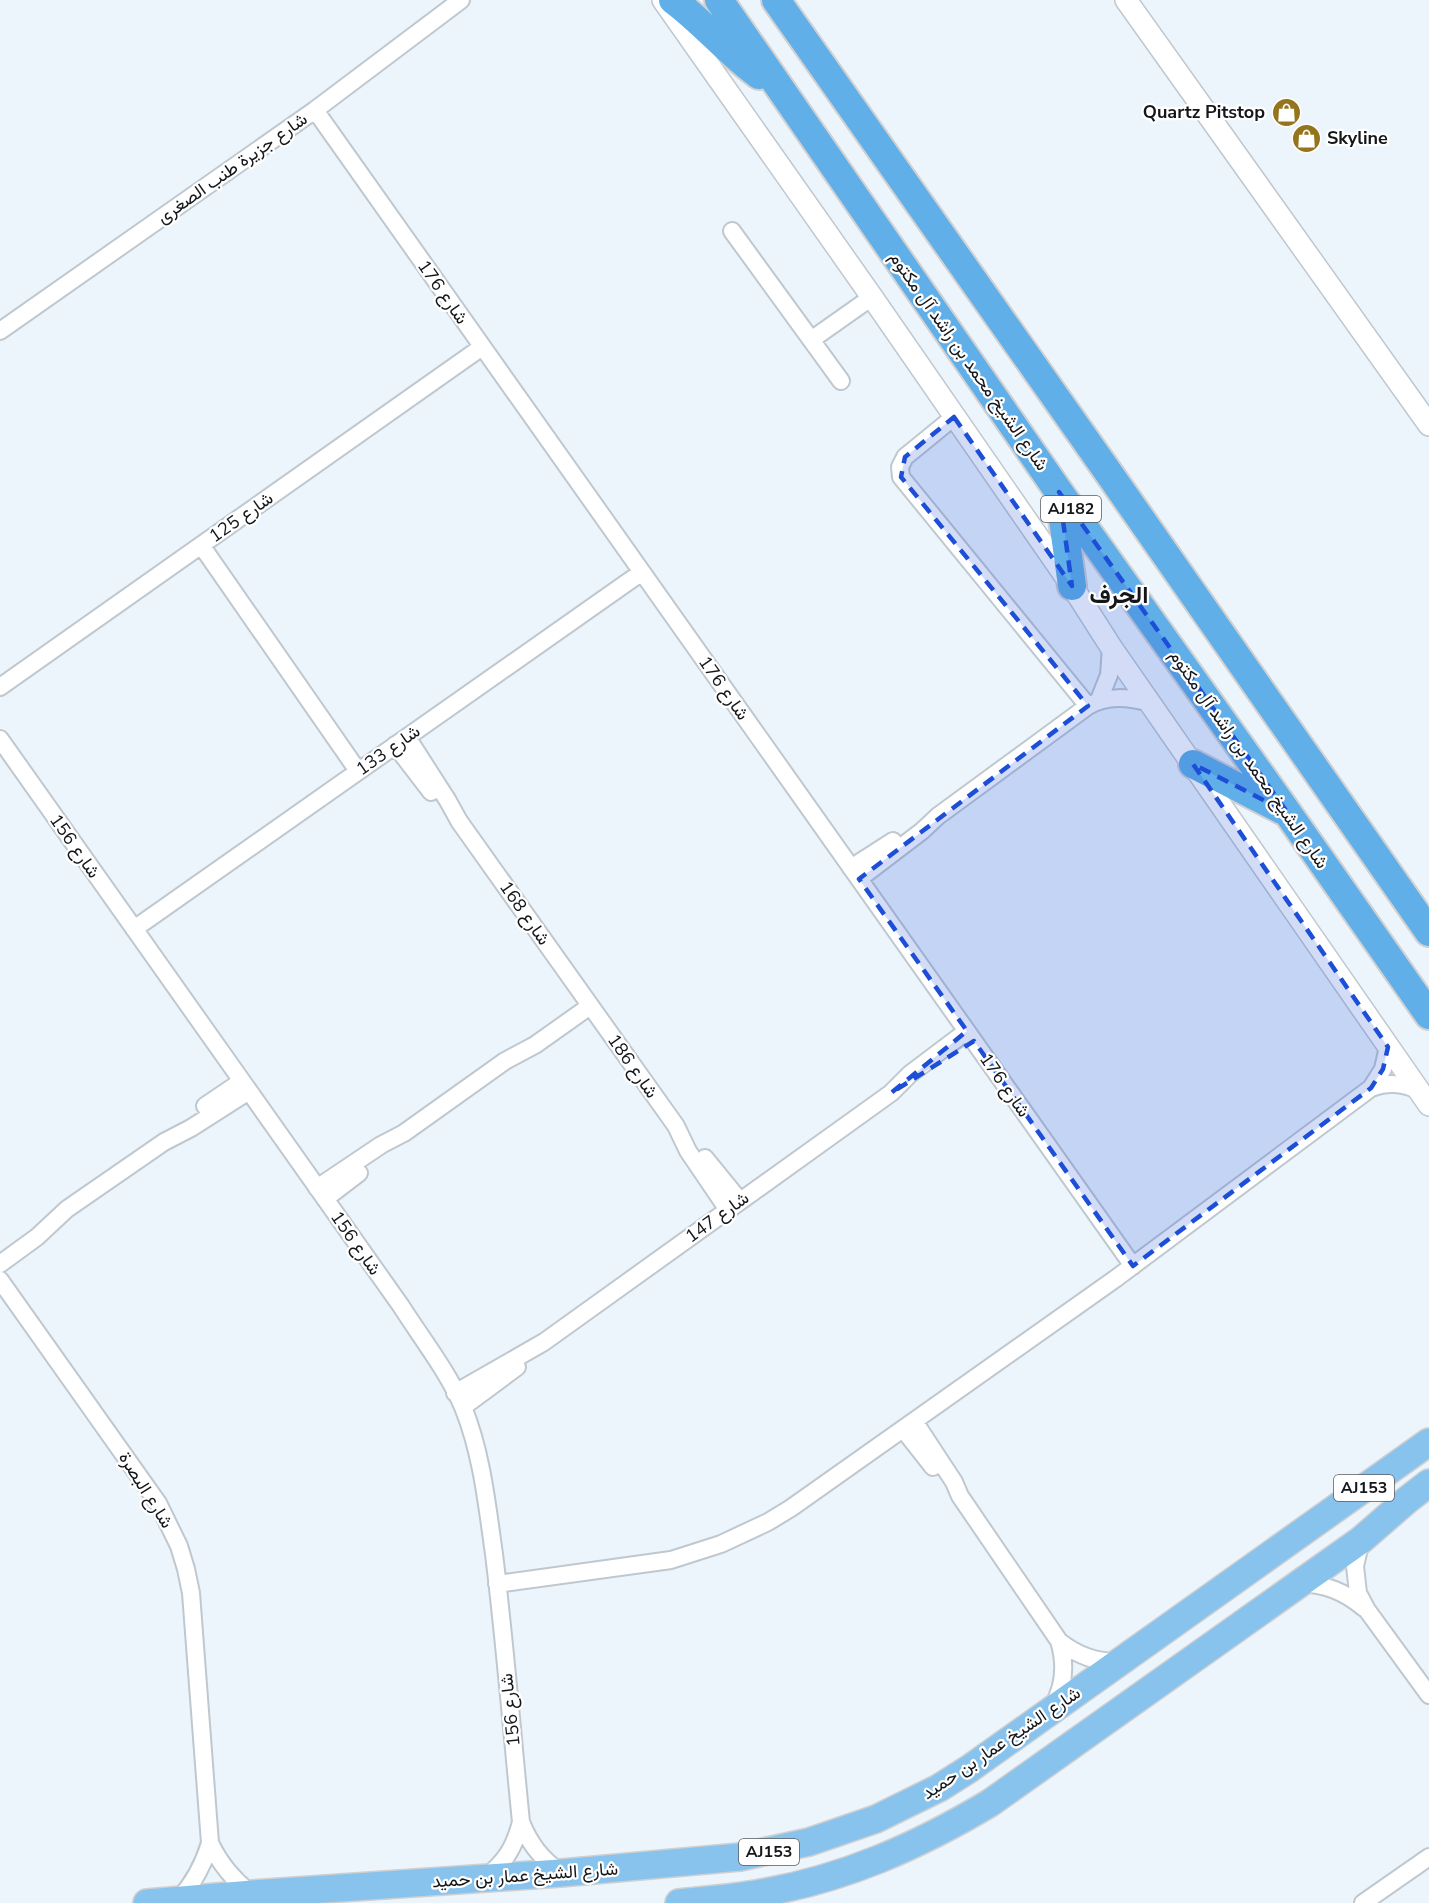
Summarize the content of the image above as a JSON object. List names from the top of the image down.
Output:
{
  "streets": {
    "highway": ["شارع الشيخ محمد بن راشد آل مكتوم", "AJ182"],
    "main road": ["AJ153", "شارع الشيخ عمار بن حميد"],
    "street": [
      "شارع جزيرة طنب الصغرى",
      "شارع 176",
      "شارع 125",
      "شارع 133",
      "شارع 156",
      "شارع 168",
      "شارع 186",
      "شارع 147",
      "شارع البصرة"
    ]
  },
  "crossings": [
    ["شارع جزيرة طنب الصغرى", "شارع 176"],
    ["شارع 176", "شارع 125"],
    ["شارع 176", "شارع 133"],
    ["شارع 176", "شارع 147"],
    ["شارع 133", "شارع 156"],
    ["شارع 133", "شارع 168"],
    ["شارع 156", "شارع 147"],
    ["شارع 156", "شارع الشيخ عمار بن حميد"],
    ["شارع 168", "شارع 186"],
    ["شارع 186", "شارع 147"],
    ["شارع البصرة", "شارع الشيخ عمار بن حميد"]
  ],
  "districts": ["الجرف"],
  "places": {
    "shop": ["Quartz Pitstop", "Skyline"]
  }
}
